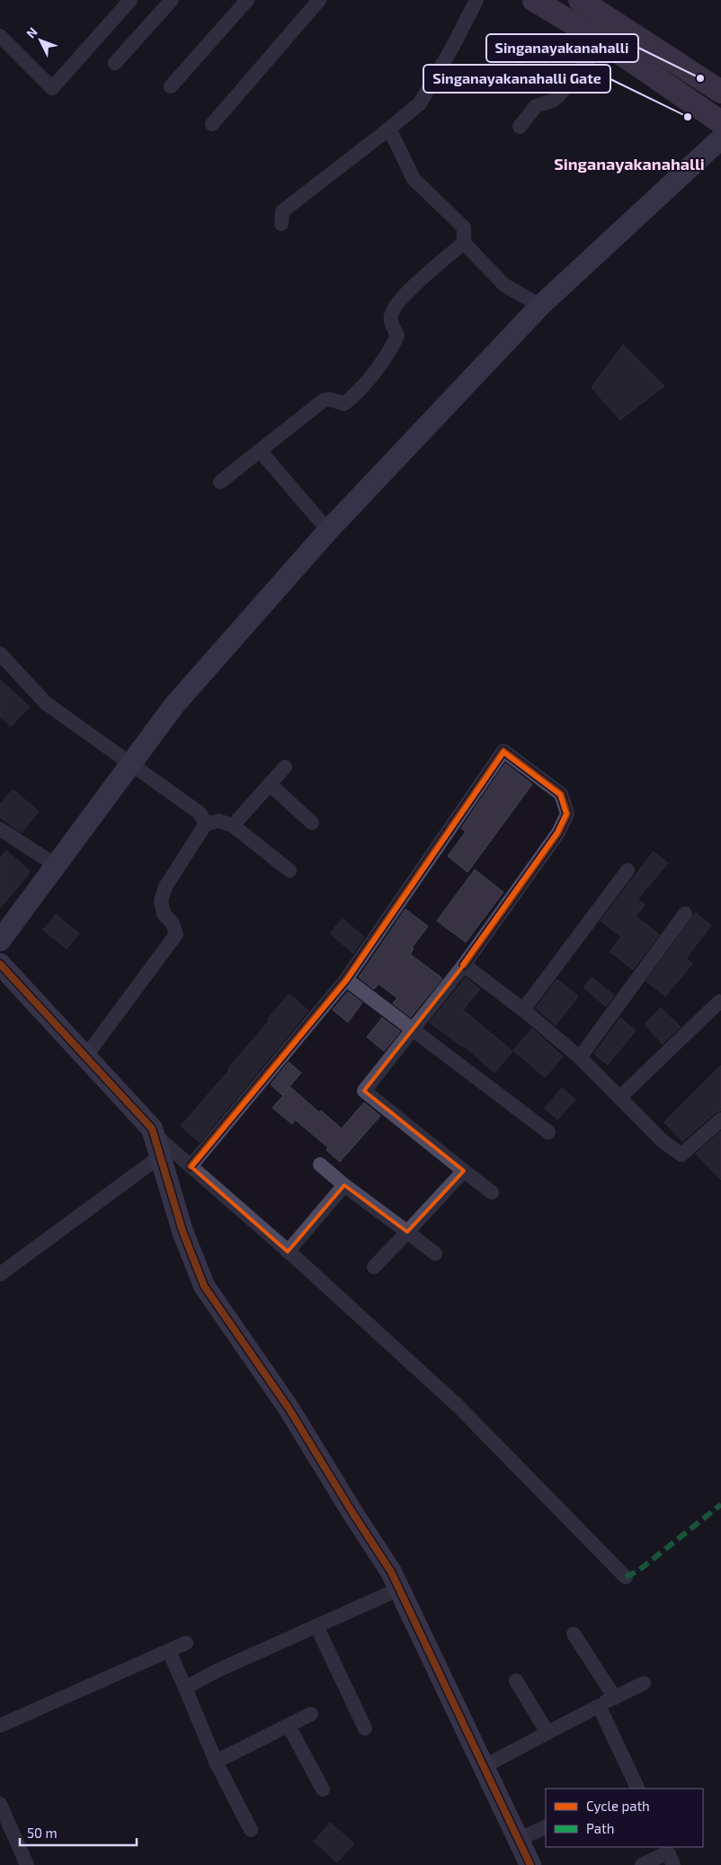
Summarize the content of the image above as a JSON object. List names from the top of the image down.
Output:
{
  "districts": ["Singanayakanahalli"],
  "places": ["Singanayakanahalli", "Singanayakanahalli Gate"],
  "legend": ["Cycle path", "Path"],
  "scale_bar": "50 m",
  "north": "top left"
}
